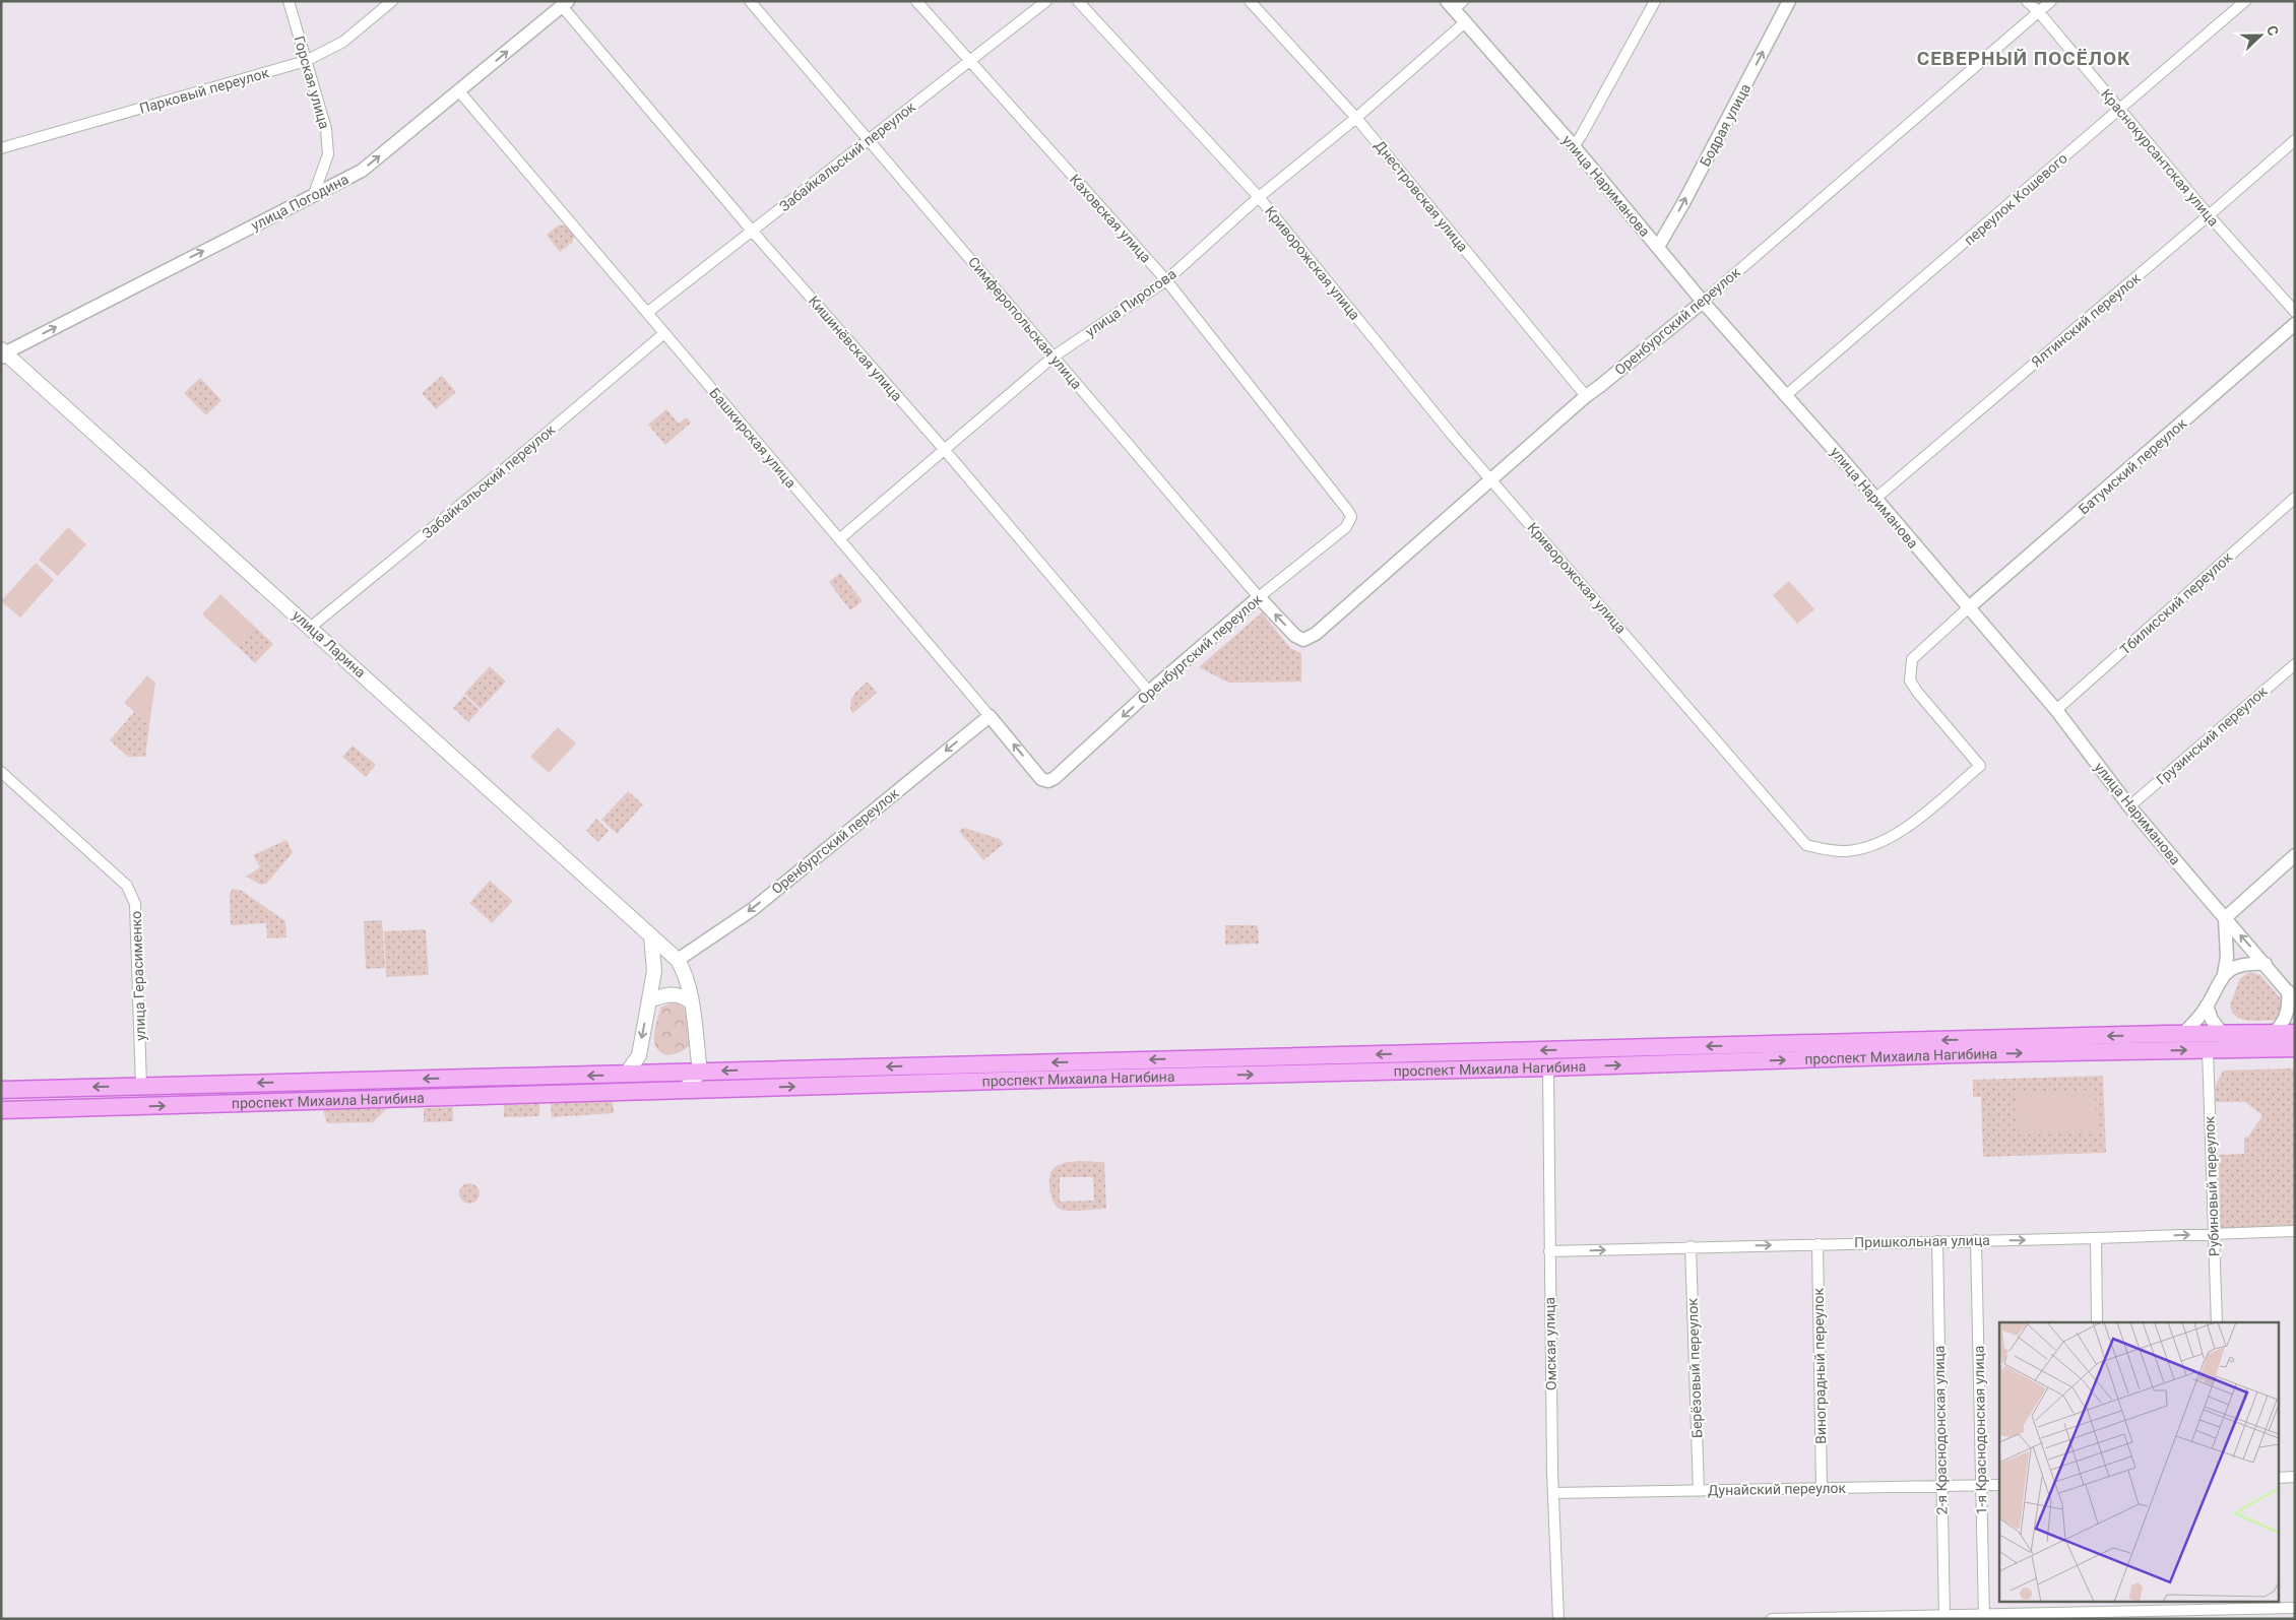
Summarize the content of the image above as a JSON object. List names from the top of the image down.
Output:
{
  "streets": {
    "main road": ["улица Ларина", "проспект Михаила Нагибина"],
    "street": [
      "Горская улица",
      "Парковый переулок",
      "Бодрая улица",
      "Забайкальский переулок",
      "Краснокурсантская улица",
      "улица Нариманова",
      "Днестровская улица",
      "переулок Кошевого",
      "улица Погодина",
      "Каховская улица",
      "Криворожская улица",
      "улица Пирогова",
      "Ялтинский переулок",
      "Оренбургский переулок",
      "Симферопольская улица",
      "Кишинёвская улица",
      "Башкирская улица",
      "Батумский переулок",
      "Тбилисский переулок",
      "Грузинский переулок",
      "улица Герасименко",
      "Рубиновый переулок",
      "Пришкольная улица",
      "Омская улица",
      "Виноградный переулок",
      "Берёзовый переулок",
      "2-я Краснодонская улица",
      "1-я Краснодонская улица",
      "Дунайский переулок"
    ]
  },
  "crossings": [
    ["Горская улица", "Парковый переулок"],
    ["Горская улица", "улица Погодина"],
    ["Бодрая улица", "улица Нариманова"],
    ["Забайкальский переулок", "Каховская улица"],
    ["Забайкальский переулок", "Симферопольская улица"],
    ["Забайкальский переулок", "Кишинёвская улица"],
    ["Забайкальский переулок", "Башкирская улица"],
    ["Забайкальский переулок", "улица Ларина"],
    ["Краснокурсантская улица", "переулок Кошевого"],
    ["Краснокурсантская улица", "Ялтинский переулок"],
    ["Краснокурсантская улица", "Оренбургский переулок"],
    ["улица Нариманова", "переулок Кошевого"],
    ["улица Нариманова", "Криворожская улица"],
    ["улица Нариманова", "улица Пирогова"],
    ["улица Нариманова", "Ялтинский переулок"],
    ["улица Нариманова", "Оренбургский переулок"],
    ["улица Нариманова", "Батумский переулок"],
    ["улица Нариманова", "Тбилисский переулок"],
    ["улица Нариманова", "Грузинский переулок"],
    ["улица Нариманова", "проспект Михаила Нагибина"],
    ["улица Нариманова", "Рубиновый переулок"],
    ["Днестровская улица", "улица Пирогова"],
    ["Днестровская улица", "Оренбургский переулок"],
    ["улица Погодина", "Кишинёвская улица"],
    ["улица Погодина", "Башкирская улица"],
    ["улица Погодина", "улица Ларина"],
    ["Каховская улица", "улица Пирогова"],
    ["Каховская улица", "Оренбургский переулок"],
    ["Криворожская улица", "улица Пирогова"],
    ["Криворожская улица", "Оренбургский переулок"],
    ["Криворожская улица", "Батумский переулок"],
    ["улица Пирогова", "Симферопольская улица"],
    ["улица Пирогова", "Кишинёвская улица"],
    ["улица Пирогова", "Башкирская улица"],
    ["Оренбургский переулок", "Симферопольская улица"],
    ["Оренбургский переулок", "Кишинёвская улица"],
    ["Оренбургский переулок", "Башкирская улица"],
    ["Оренбургский переулок", "улица Ларина"],
    ["улица Герасименко", "проспект Михаила Нагибина"],
    ["проспект Михаила Нагибина", "Рубиновый переулок"],
    ["проспект Михаила Нагибина", "Омская улица"],
    ["Рубиновый переулок", "Пришкольная улица"],
    ["Пришкольная улица", "Омская улица"],
    ["Пришкольная улица", "Виноградный переулок"],
    ["Пришкольная улица", "Берёзовый переулок"],
    ["Пришкольная улица", "2-я Краснодонская улица"],
    ["Пришкольная улица", "1-я Краснодонская улица"],
    ["Омская улица", "Дунайский переулок"],
    ["Виноградный переулок", "Дунайский переулок"],
    ["Берёзовый переулок", "Дунайский переулок"],
    ["2-я Краснодонская улица", "Дунайский переулок"],
    ["1-я Краснодонская улица", "Дунайский переулок"]
  ],
  "one_way": ["Бодрая улица", "улица Погодина", "Пришкольная улица"],
  "districts": ["СЕВЕРНЫЙ ПОСЁЛОК"],
  "north": "right"
}
